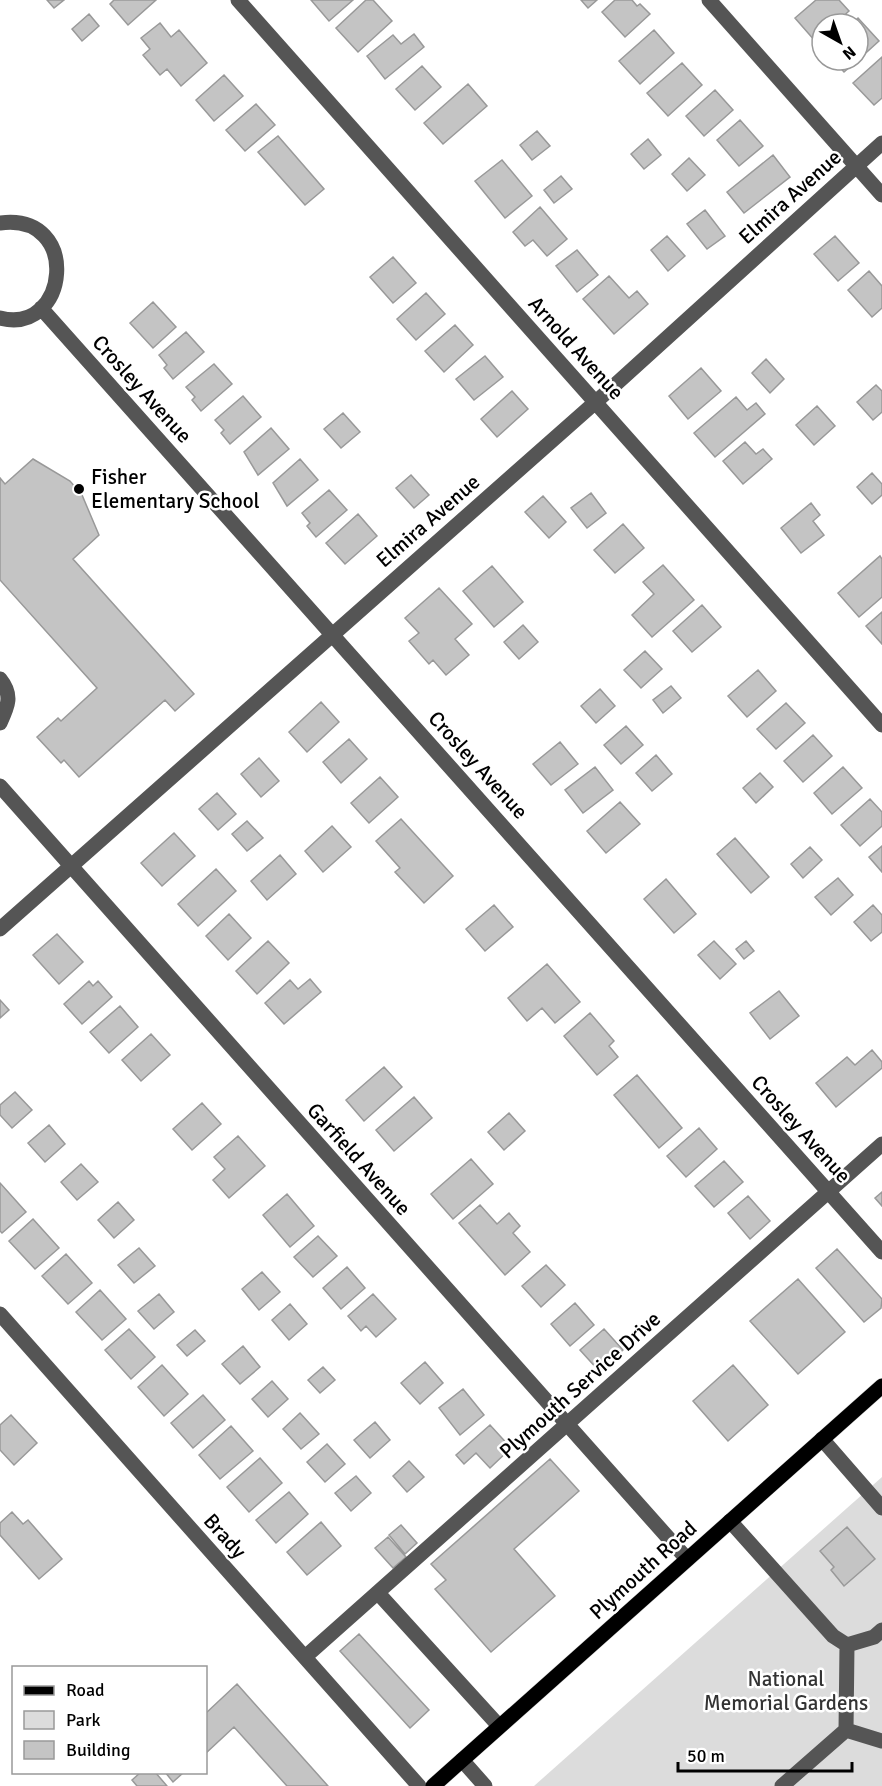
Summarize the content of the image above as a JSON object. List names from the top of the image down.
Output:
{
  "streets": {
    "main road": ["Plymouth Road"],
    "street": [
      "Elmira Avenue",
      "Arnold Avenue",
      "Crosley Avenue",
      "Garfield Avenue",
      "Plymouth Service Drive",
      "Brady"
    ]
  },
  "crossings": [
    ["Elmira Avenue", "Arnold Avenue"],
    ["Elmira Avenue", "Crosley Avenue"],
    ["Elmira Avenue", "Garfield Avenue"],
    ["Crosley Avenue", "Plymouth Service Drive"],
    ["Garfield Avenue", "Plymouth Service Drive"],
    ["Garfield Avenue", "Plymouth Road"],
    ["Plymouth Service Drive", "Brady"]
  ],
  "parks": ["National Memorial Gardens"],
  "places": ["Fisher Elementary School"],
  "legend": ["Road", "Park", "Building"],
  "scale_bar": "50 m",
  "north": "bottom right"
}
